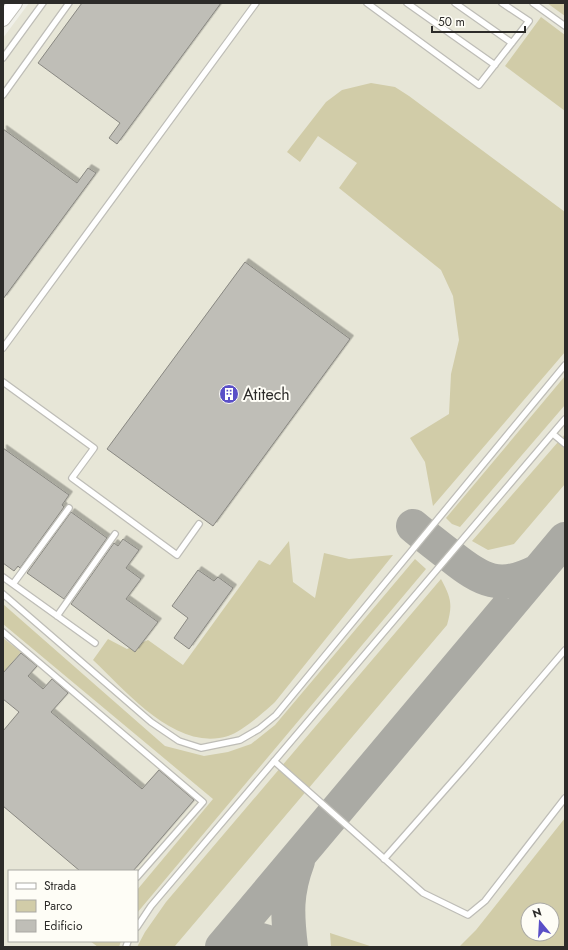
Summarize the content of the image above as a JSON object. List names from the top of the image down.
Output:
{
  "places": {
    "building": ["Atitech"]
  },
  "legend": ["Strada", "Parco", "Edificio"],
  "scale_bar": "50 m",
  "north": "top"
}
